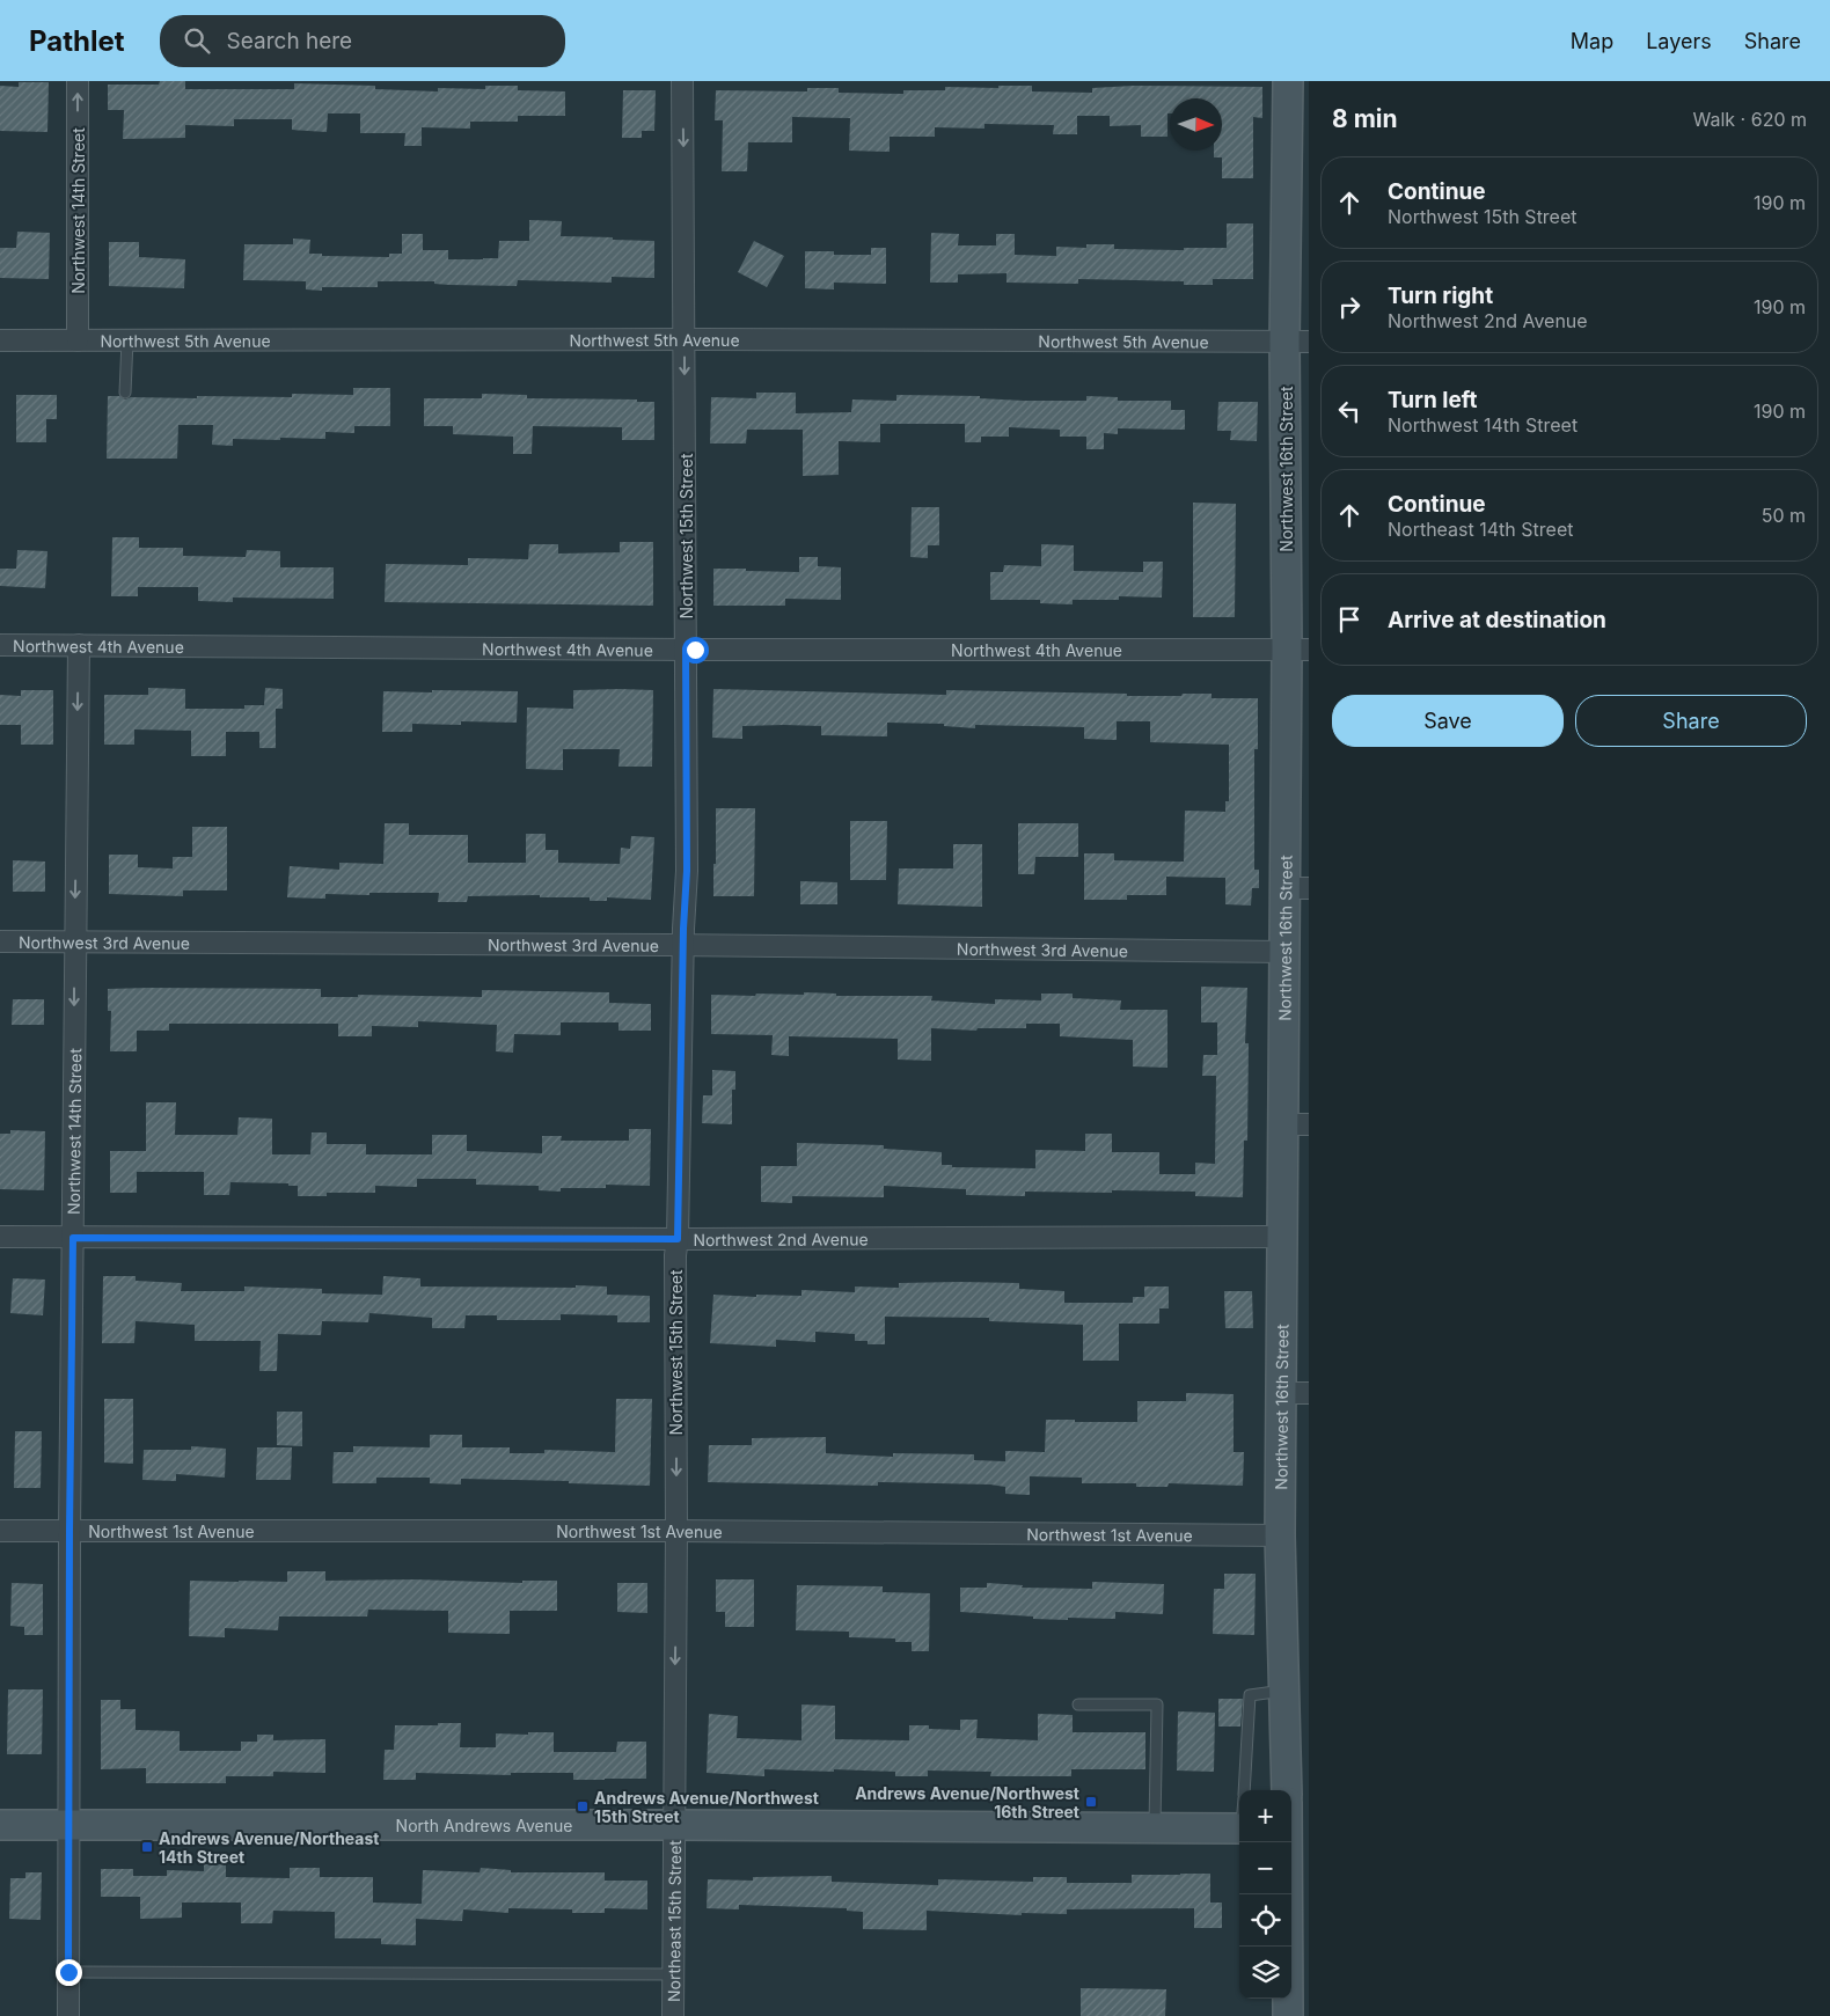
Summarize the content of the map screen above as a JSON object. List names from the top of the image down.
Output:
{
  "streets": {
    "street": [
      "Northwest 14th Street",
      "Northwest 5th Avenue",
      "Northwest 16th Street",
      "Northwest 15th Street",
      "Northwest 4th Avenue",
      "Northwest 3rd Avenue",
      "Northwest 2nd Avenue",
      "Northwest 1st Avenue",
      "North Andrews Avenue",
      "Northeast 15th Street"
    ]
  },
  "crossings": [
    ["Northwest 14th Street", "Northwest 5th Avenue"],
    ["Northwest 14th Street", "Northwest 4th Avenue"],
    ["Northwest 14th Street", "Northwest 3rd Avenue"],
    ["Northwest 14th Street", "Northwest 2nd Avenue"],
    ["Northwest 14th Street", "Northwest 1st Avenue"],
    ["Northwest 14th Street", "North Andrews Avenue"],
    ["Northwest 5th Avenue", "Northwest 16th Street"],
    ["Northwest 5th Avenue", "Northwest 15th Street"],
    ["Northwest 16th Street", "Northwest 4th Avenue"],
    ["Northwest 16th Street", "Northwest 3rd Avenue"],
    ["Northwest 16th Street", "Northwest 2nd Avenue"],
    ["Northwest 16th Street", "Northwest 1st Avenue"],
    ["Northwest 15th Street", "Northwest 4th Avenue"],
    ["Northwest 15th Street", "Northwest 3rd Avenue"],
    ["Northwest 15th Street", "Northwest 2nd Avenue"],
    ["Northwest 15th Street", "Northwest 1st Avenue"],
    ["Northwest 15th Street", "North Andrews Avenue"],
    ["Northwest 15th Street", "Northeast 15th Street"],
    ["North Andrews Avenue", "Northeast 15th Street"]
  ],
  "one_way": ["Northwest 15th Street"],
  "places": {
    "transit": ["Andrews Avenue/Northwest 16th Street", "Andrews Avenue/Northwest 15th Street", "Andrews Avenue/Northeast 14th Street"]
  },
  "north": "right",
  "page": {
    "header": "Pathlet",
    "search": "Search here",
    "nav": ["Map", "Layers", "Share"],
    "heading": ["8 min", "Walk · 620 m"],
    "list": [
      ["Continue", "Northwest 15th Street", "190 m"],
      ["Turn right", "Northwest 2nd Avenue", "190 m"],
      ["Turn left", "Northwest 14th Street", "190 m"],
      ["Continue", "Northeast 14th Street", "50 m"],
      "Arrive at destination"
    ],
    "buttons": ["Save", "Share"],
    "map_buttons": ["+", "−"]
  }
}
